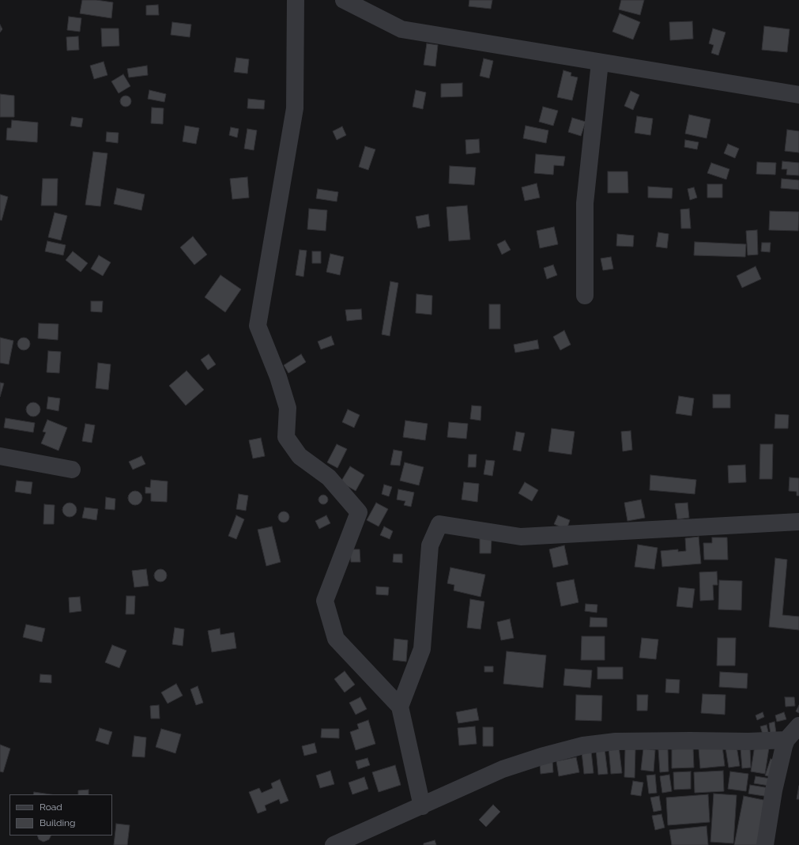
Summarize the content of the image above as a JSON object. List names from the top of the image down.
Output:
{
  "legend": ["Road", "Building"]
}
